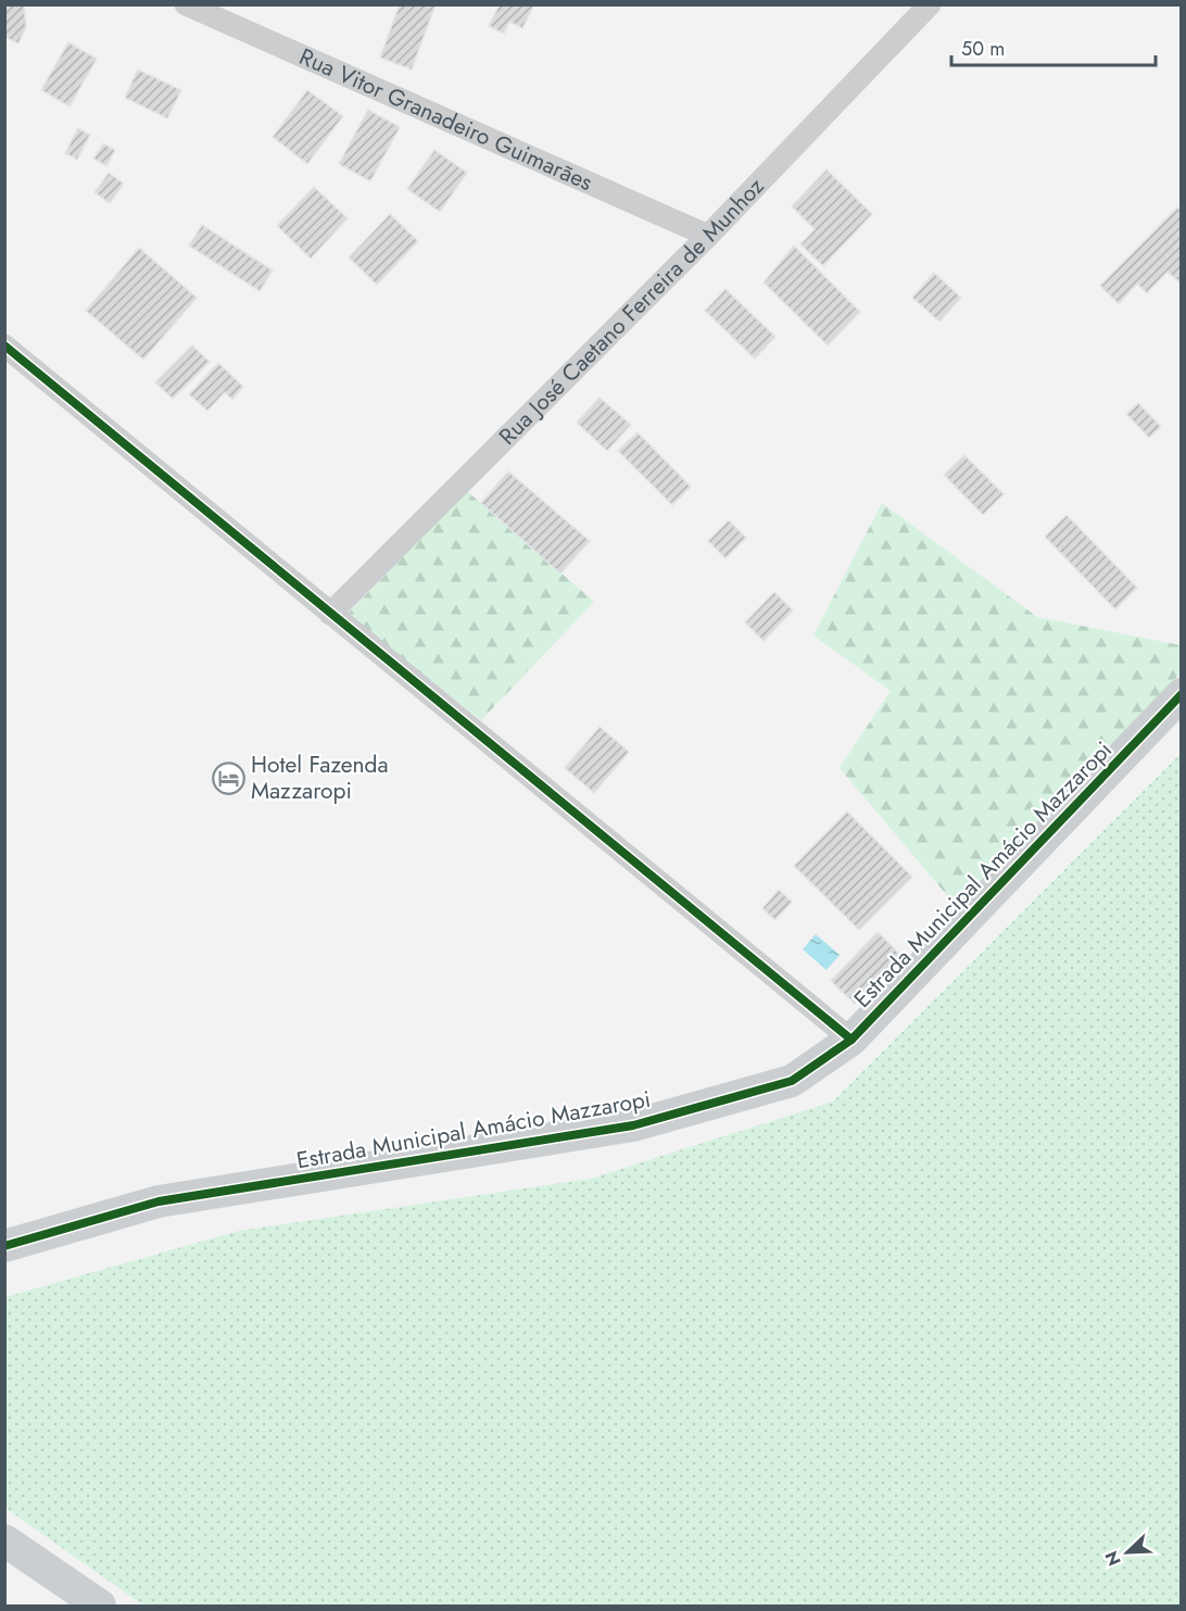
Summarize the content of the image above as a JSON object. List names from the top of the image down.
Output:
{
  "streets": {
    "street": ["Rua Vitor Granadeiro Guimarães", "Rua José Caetano Ferreira de Munhoz", "Estrada Municipal Amácio Mazzaropi"]
  },
  "crossings": [
    ["Rua Vitor Granadeiro Guimarães", "Rua José Caetano Ferreira de Munhoz"]
  ],
  "places": {
    "hotel": ["Hotel Fazenda Mazzaropi"]
  },
  "scale_bar": "50 m",
  "north": "bottom left"
}
